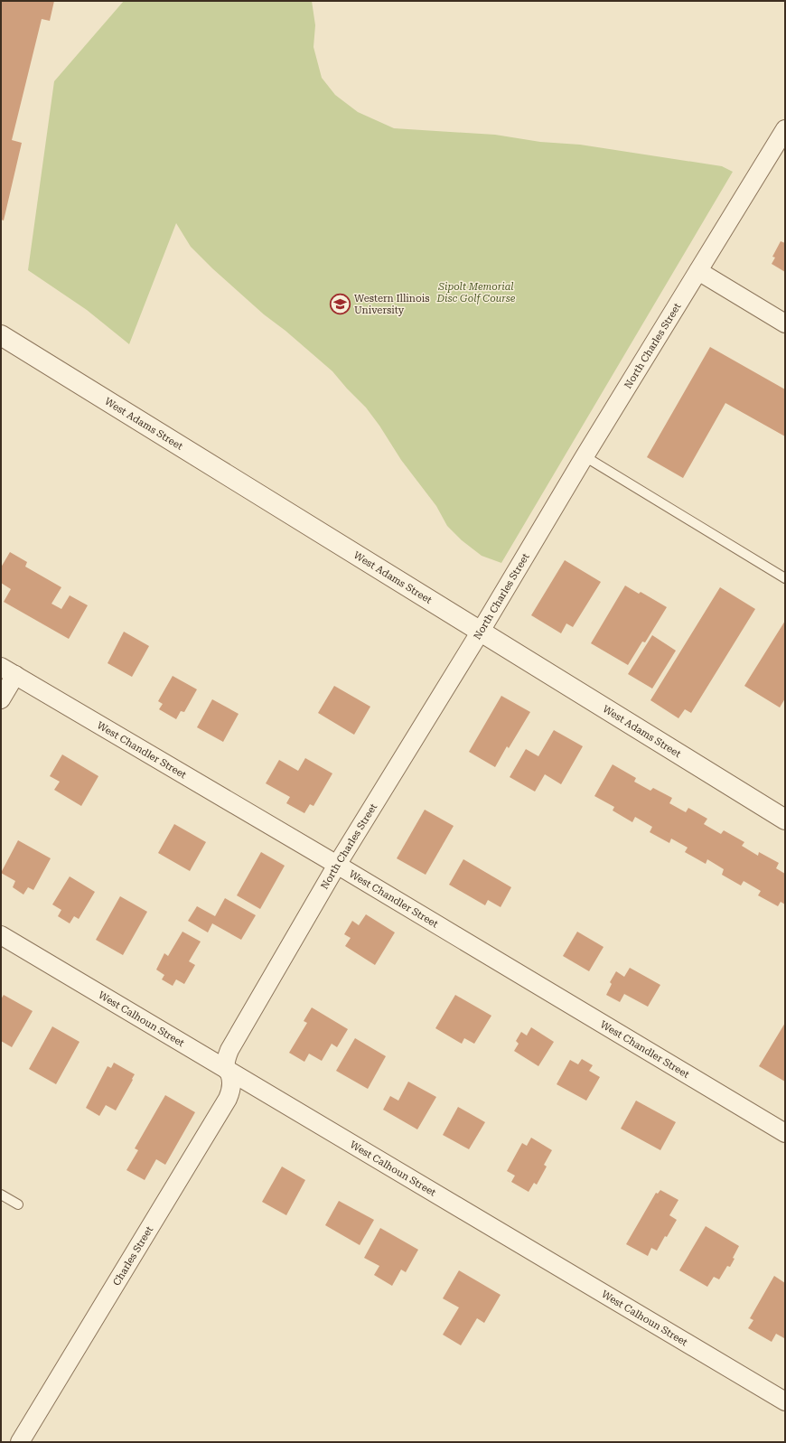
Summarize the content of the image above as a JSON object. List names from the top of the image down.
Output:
{
  "streets": {
    "street": [
      "North Charles Street",
      "West Adams Street",
      "West Chandler Street",
      "West Calhoun Street",
      "Charles Street"
    ]
  },
  "crossings": [
    ["North Charles Street", "West Adams Street"],
    ["North Charles Street", "West Chandler Street"],
    ["North Charles Street", "West Calhoun Street"],
    ["North Charles Street", "Charles Street"],
    ["West Calhoun Street", "Charles Street"]
  ],
  "parks": ["Sipolt Memorial Disc Golf Course"],
  "places": {
    "school or university": ["Western Illinois University"]
  }
}
